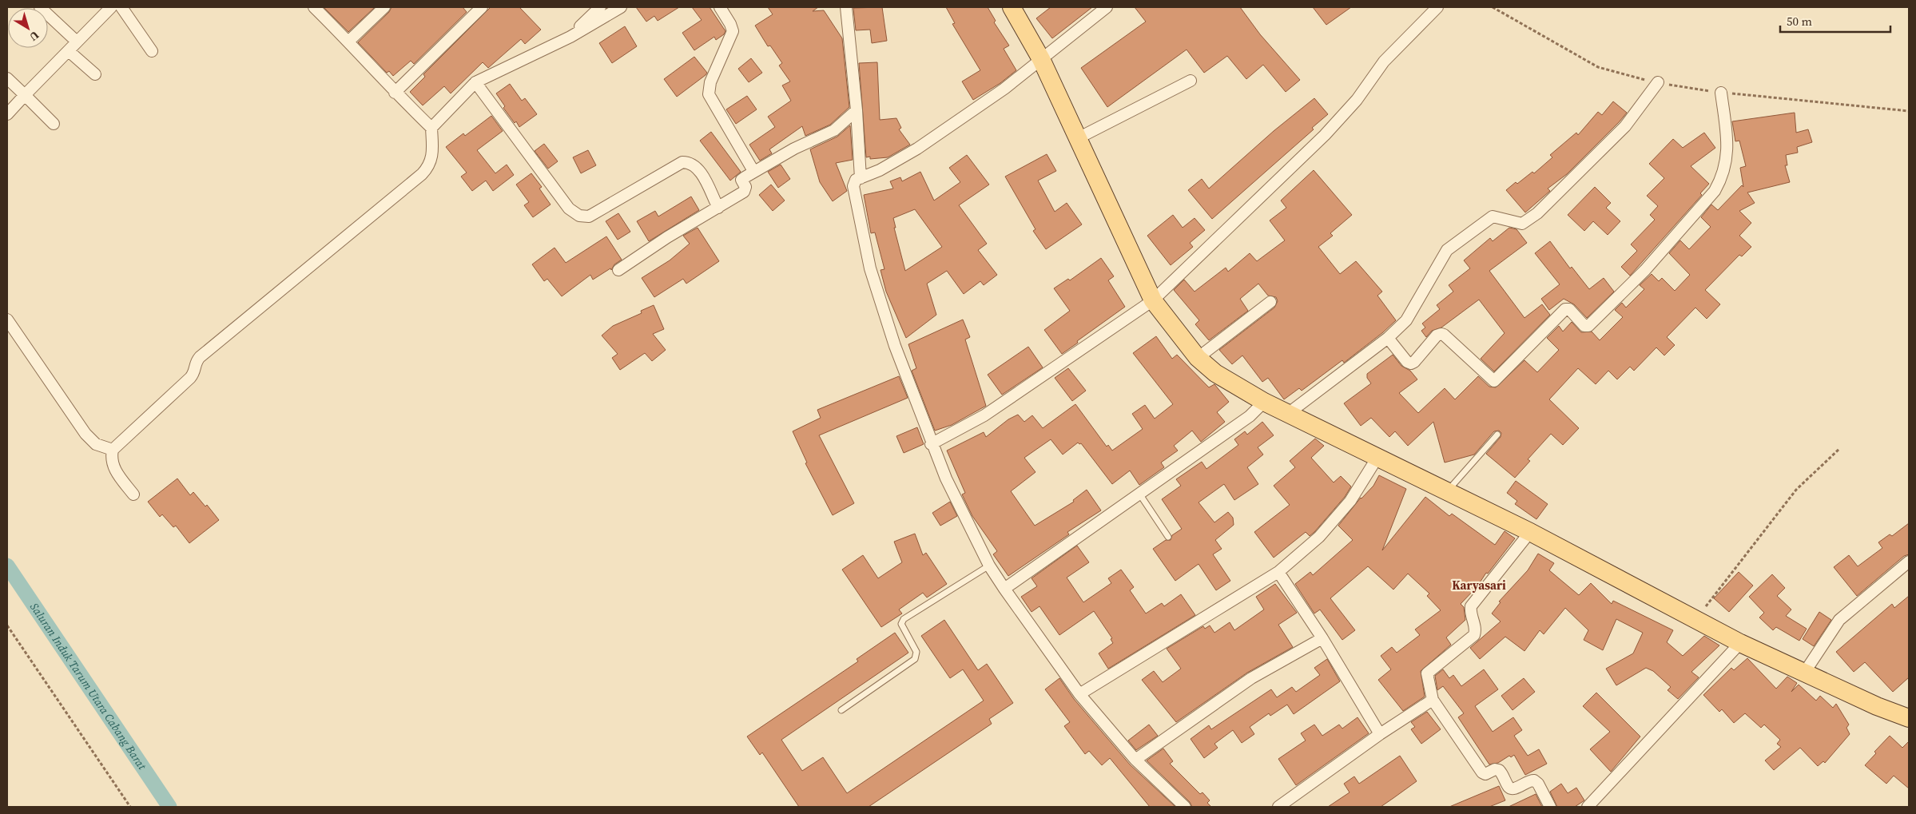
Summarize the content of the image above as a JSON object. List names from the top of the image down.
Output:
{
  "districts": ["Karyasari"],
  "water": ["Saluran Induk Tarum Utara Cabang Barat"],
  "scale_bar": "50 m",
  "north": "bottom right"
}
